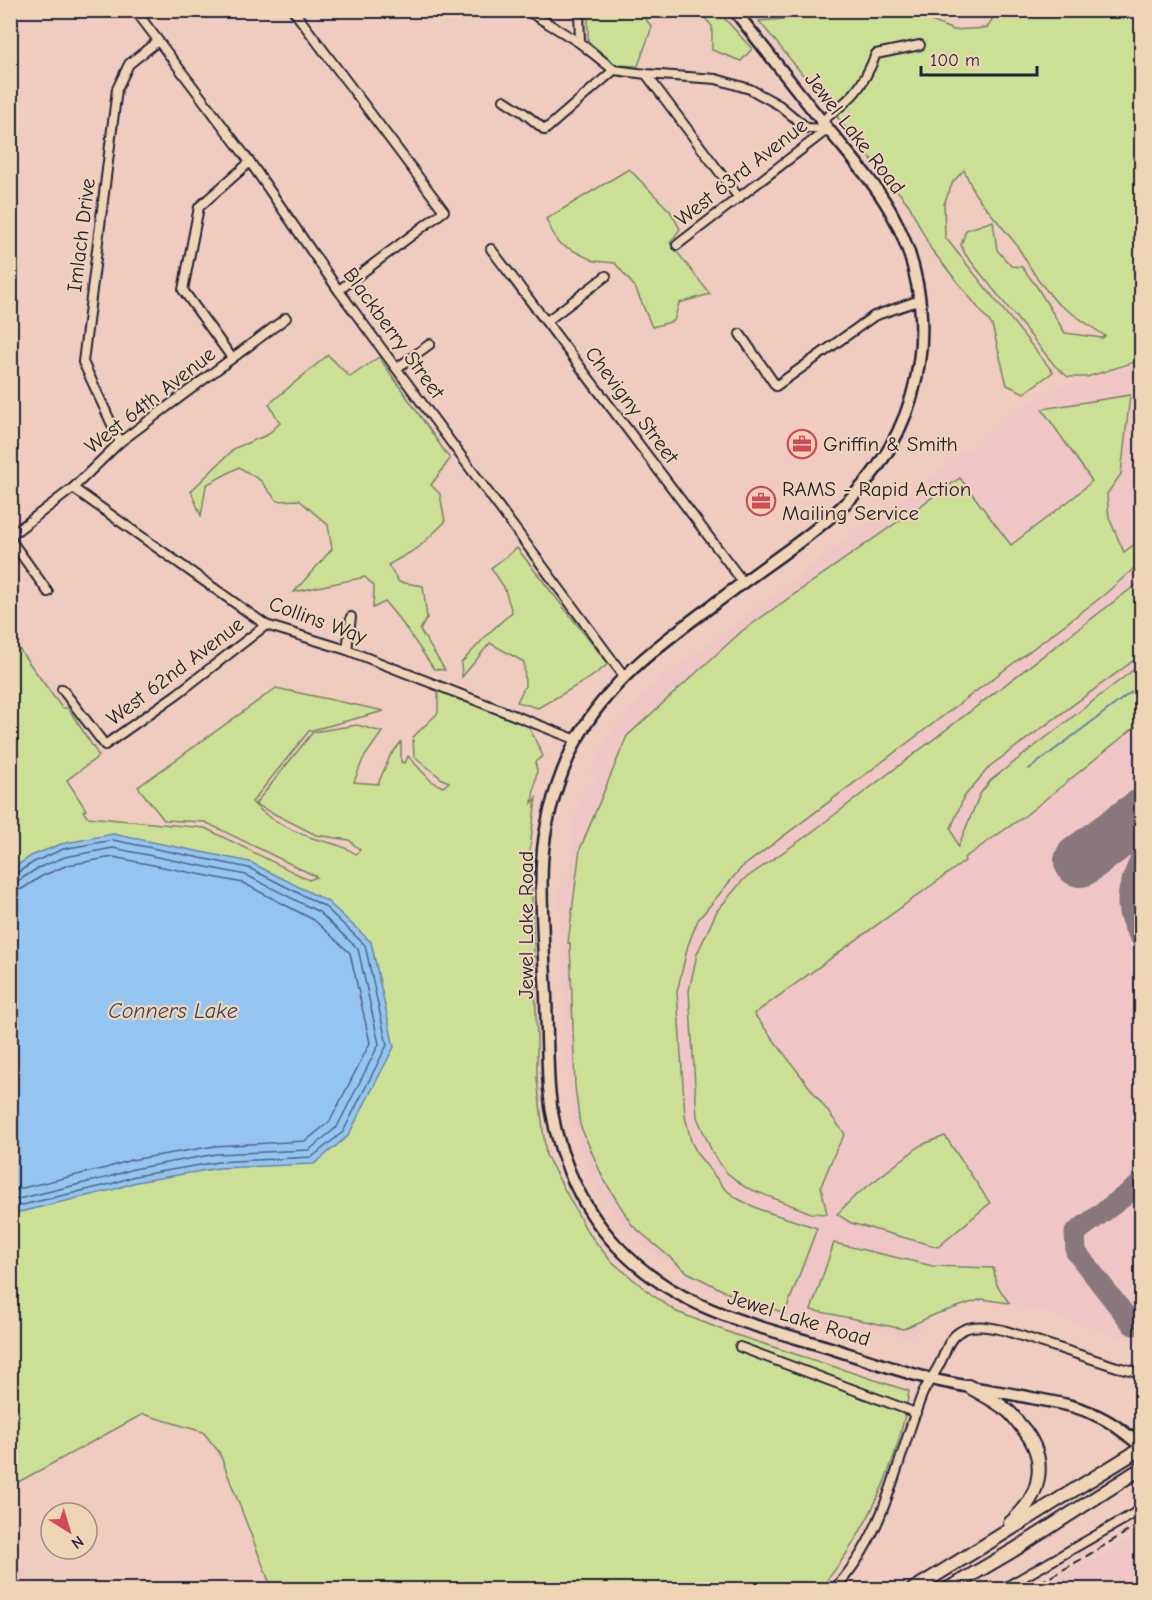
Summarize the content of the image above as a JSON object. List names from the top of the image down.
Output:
{
  "streets": {
    "main road": ["Jewel Lake Road"],
    "street": [
      "West 63rd Avenue",
      "Imlach Drive",
      "Blackberry Street",
      "West 64th Avenue",
      "Chevigny Street",
      "Collins Way",
      "West 62nd Avenue"
    ]
  },
  "crossings": [
    ["Jewel Lake Road", "West 63rd Avenue"],
    ["Jewel Lake Road", "Blackberry Street"],
    ["Jewel Lake Road", "Chevigny Street"],
    ["Jewel Lake Road", "Collins Way"],
    ["Imlach Drive", "Blackberry Street"],
    ["Imlach Drive", "West 64th Avenue"],
    ["West 64th Avenue", "Collins Way"],
    ["Collins Way", "West 62nd Avenue"]
  ],
  "water": ["Conners Lake"],
  "places": {
    "office": ["Griffin & Smith", "RAMS - Rapid Action Mailing Service"]
  },
  "scale_bar": "100 m",
  "north": "bottom right"
}
